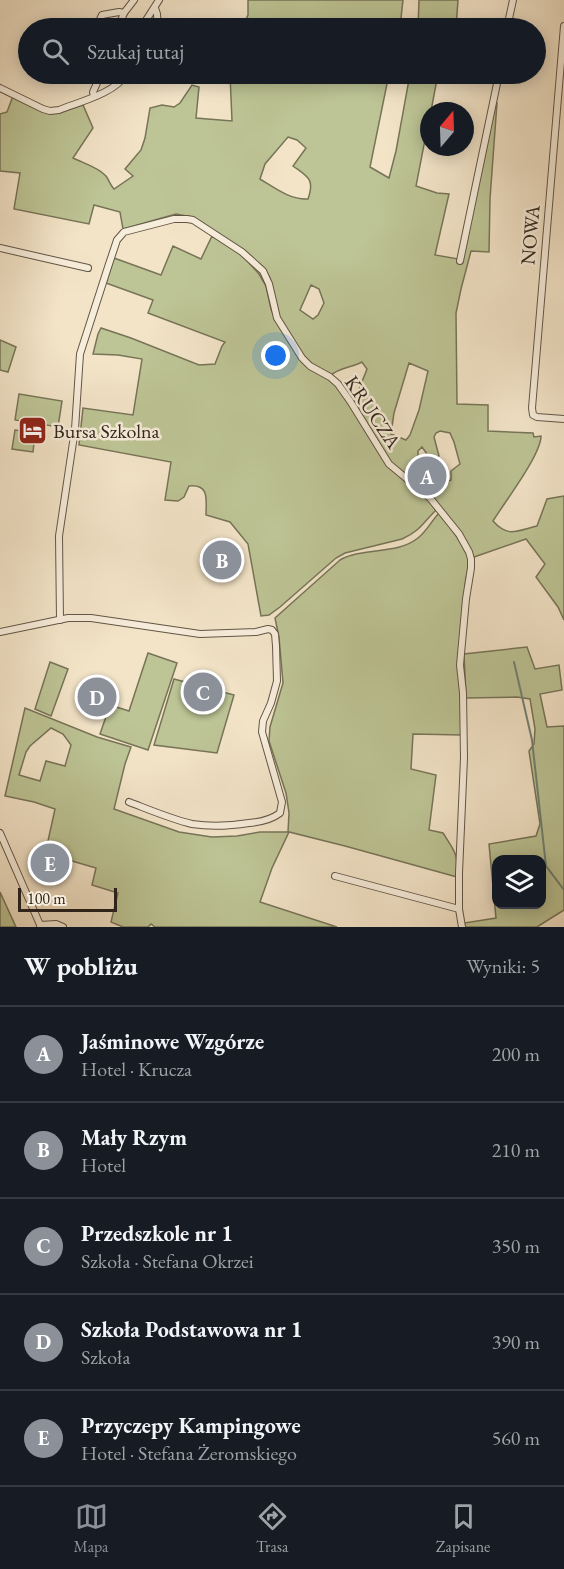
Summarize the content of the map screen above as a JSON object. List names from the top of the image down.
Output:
{
  "streets": {
    "street": ["NOWA", "KRUCZA"]
  },
  "places": {
    "hotel": ["Bursa Szkolna"]
  },
  "scale_bar": "100 m",
  "north": "top",
  "page": {
    "search": "Szukaj tutaj",
    "pins": [
      "A",
      "B",
      "C",
      "D",
      "E"
    ],
    "scale": "100 m",
    "heading": ["W pobliżu", "Wyniki: 5"],
    "list": [
      {
        "mark": "A",
        "name": "Jaśminowe Wzgórze",
        "note": "Hotel · Krucza",
        "value": "200 m"
      },
      {
        "mark": "B",
        "name": "Mały Rzym",
        "note": "Hotel",
        "value": "210 m"
      },
      {
        "mark": "C",
        "name": "Przedszkole nr 1",
        "note": "Szkoła · Stefana Okrzei",
        "value": "350 m"
      },
      {
        "mark": "D",
        "name": "Szkoła Podstawowa nr 1",
        "note": "Szkoła",
        "value": "390 m"
      },
      {
        "mark": "E",
        "name": "Przyczepy Kampingowe",
        "note": "Hotel · Stefana Żeromskiego",
        "value": "560 m"
      }
    ],
    "nav": ["Mapa", "Trasa", "Zapisane"]
  }
}
